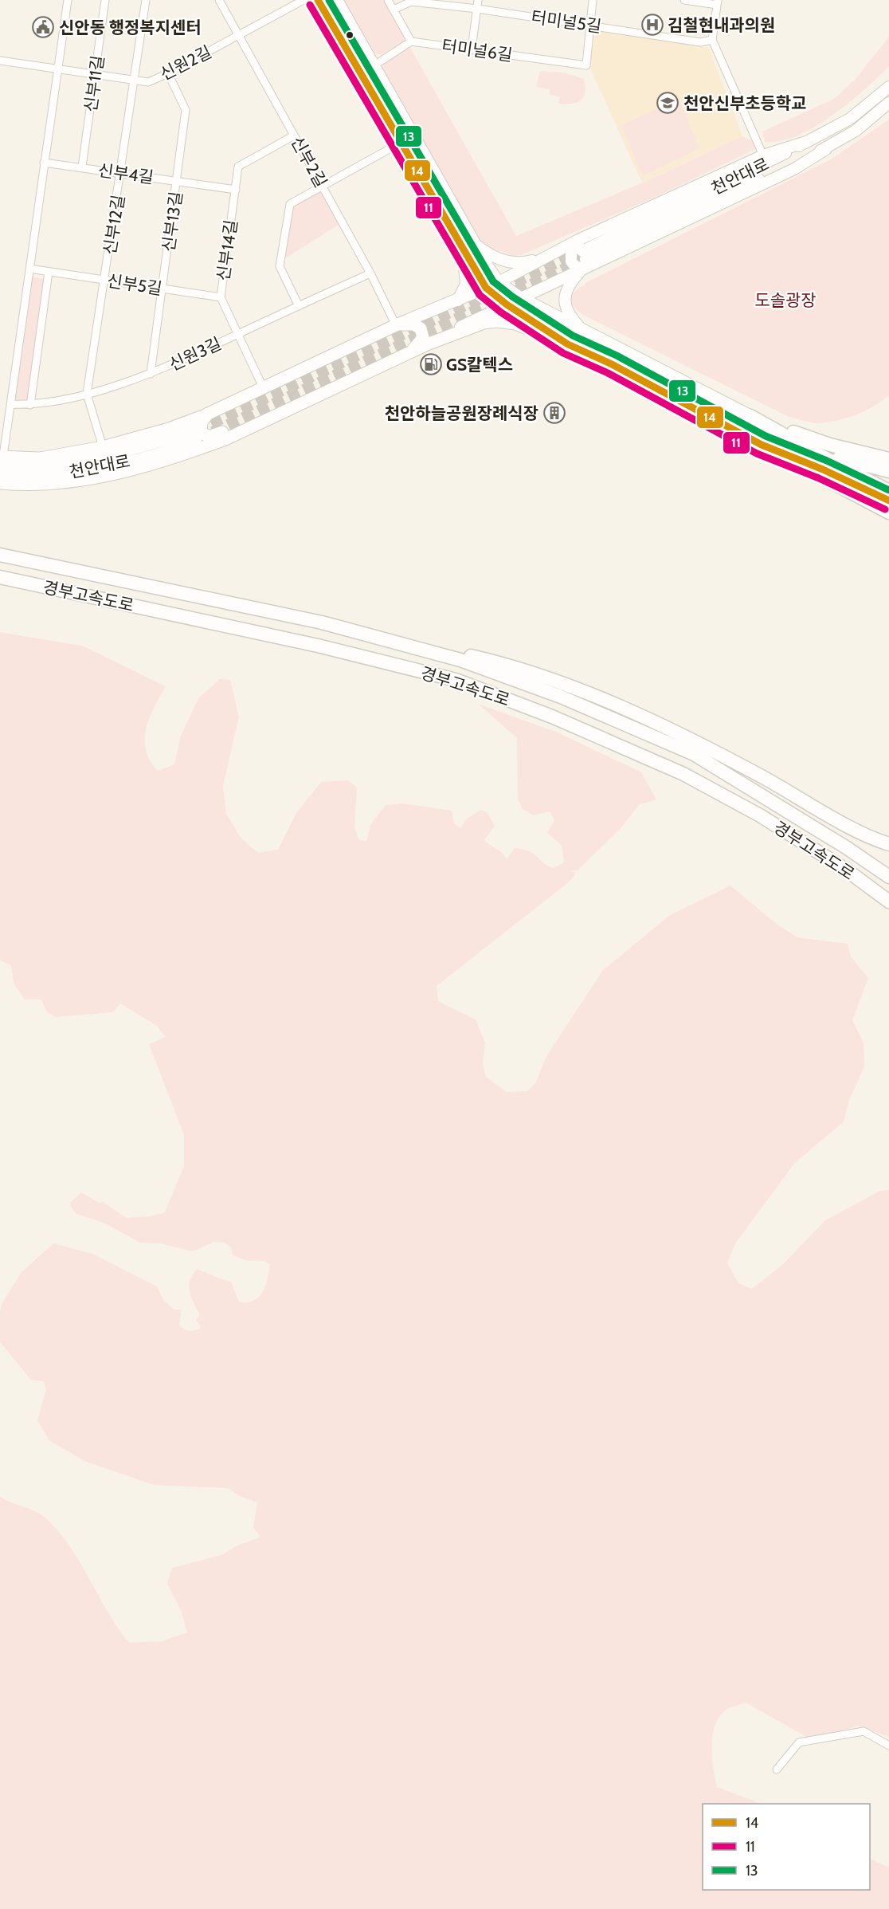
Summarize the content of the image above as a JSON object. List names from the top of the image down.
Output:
{
  "streets": {
    "highway": ["경부고속도로"],
    "main road": ["천안대로"],
    "street": [
      "터미널5길",
      "터미널6길",
      "신원2길",
      "신부11길",
      "신부2길",
      "신부4길",
      "신부13길",
      "신부12길",
      "신부14길",
      "신부5길",
      "신원3길"
    ]
  },
  "crossings": [
    ["터미널5길", "터미널6길"],
    ["신원2길", "신부11길"],
    ["신원2길", "신부2길"],
    ["신원2길", "신부13길"],
    ["신원2길", "신부12길"],
    ["신부11길", "신부4길"],
    ["신부2길", "신부14길"],
    ["신부2길", "신원3길"],
    ["신부4길", "신부13길"],
    ["신부4길", "신부12길"],
    ["신부4길", "신부14길"],
    ["신부13길", "신부5길"],
    ["신부13길", "신원3길"],
    ["신부12길", "신부5길"],
    ["신부12길", "신원3길"],
    ["신부14길", "신부5길"],
    ["신부14길", "신원3길"]
  ],
  "parks": ["도솔광장"],
  "places": {
    "hospital": ["김철현내과의원"],
    "public building": ["신안동 행정복지센터"],
    "school or university": ["천안신부초등학교"],
    "fuel station": ["GS칼텍스"],
    "building": ["천안하늘공원장례식장"]
  },
  "lines": ["transit line 14", "transit line 13", "transit line 11"],
  "legend": ["14", "11", "13"]
}
